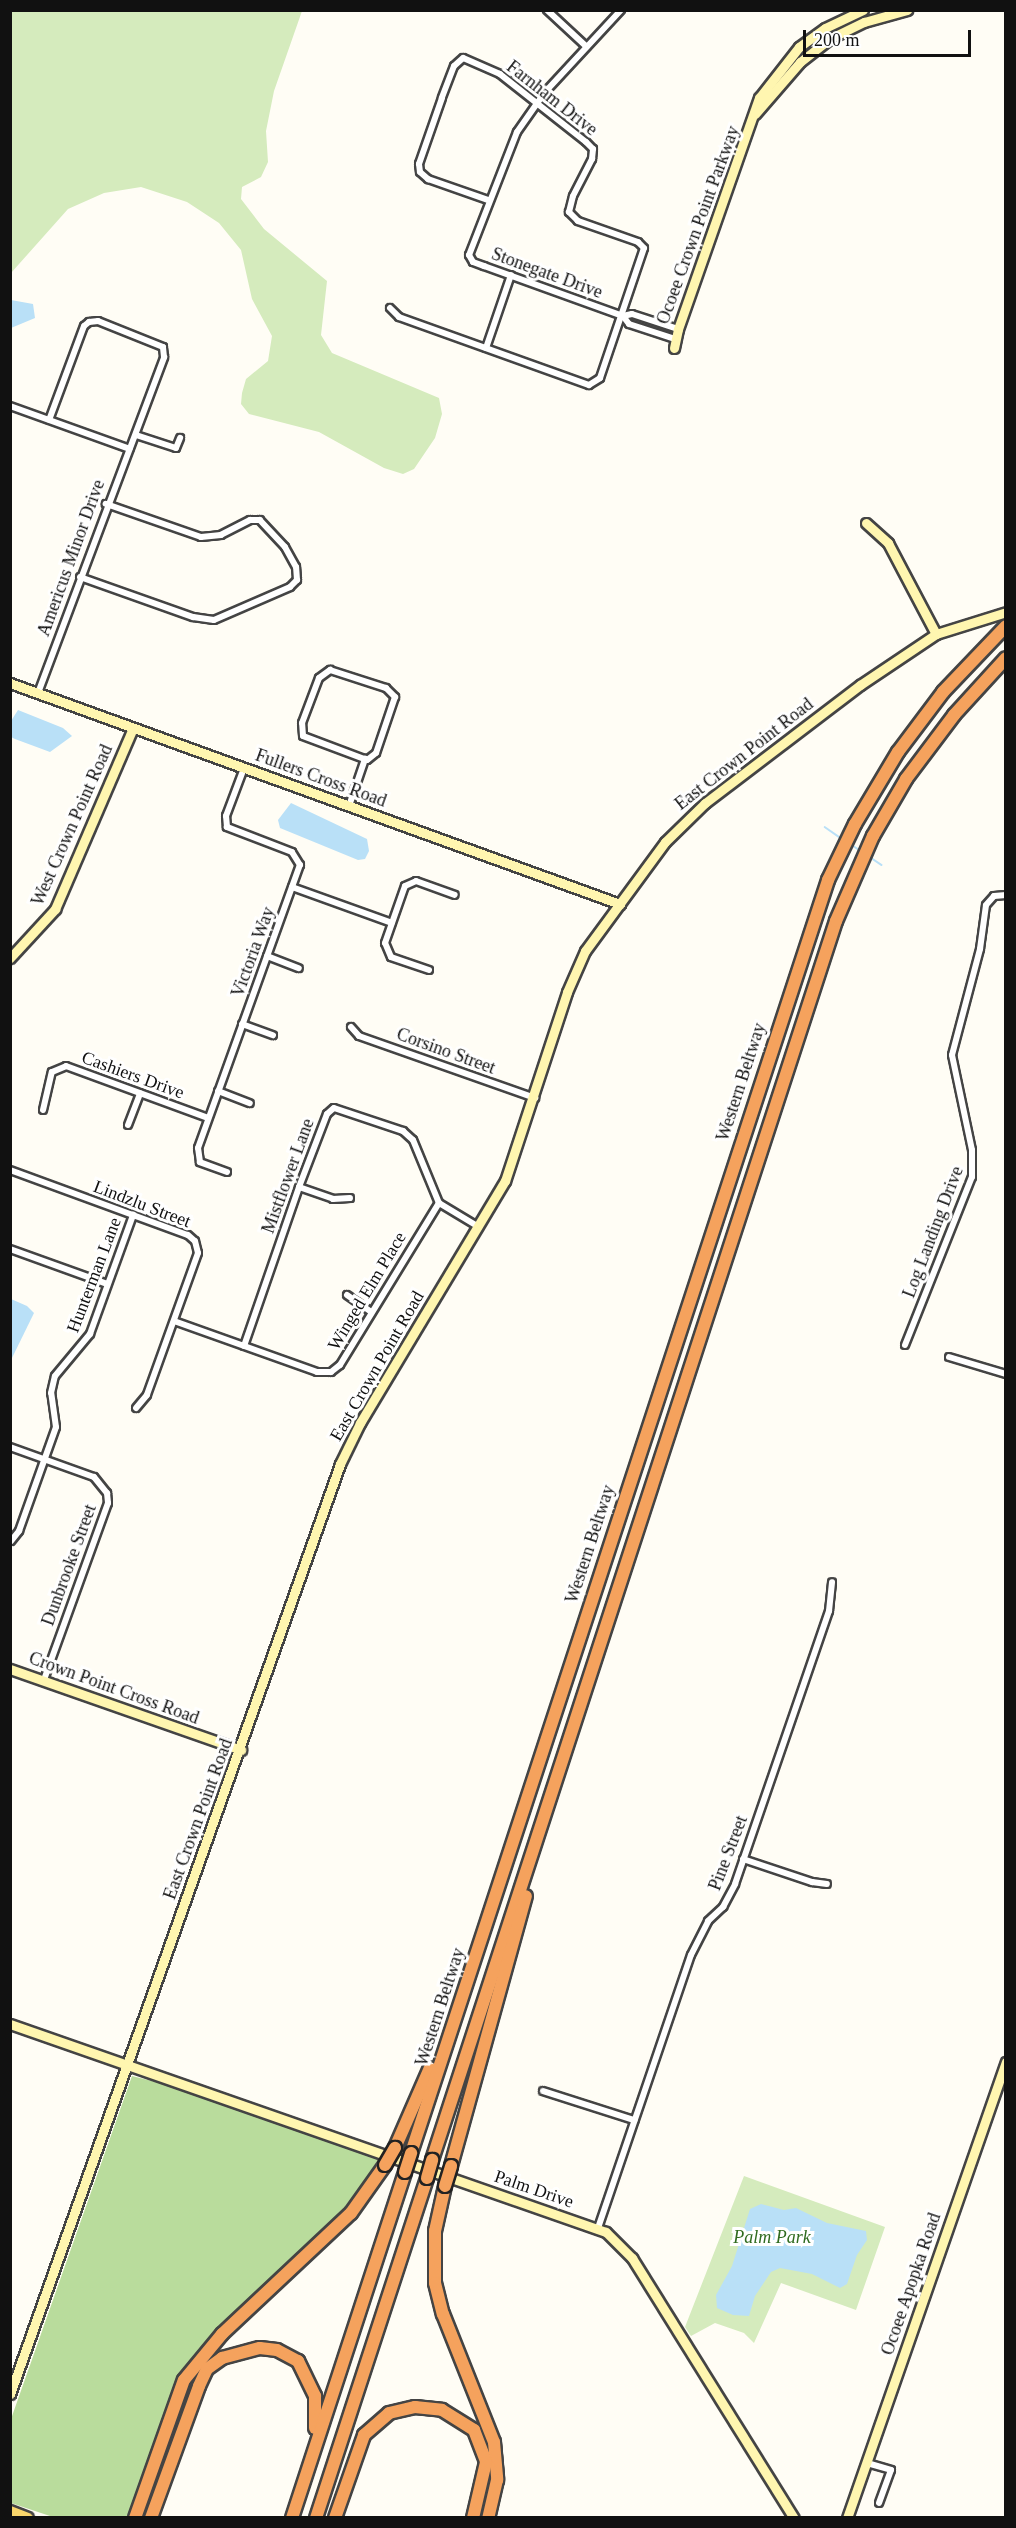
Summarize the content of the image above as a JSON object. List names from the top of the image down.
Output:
{
  "streets": {
    "highway": ["Western Beltway"],
    "street": [
      "Farnham Drive",
      "Ocoee Crown Point Parkway",
      "Stonegate Drive",
      "Americus Minor Drive",
      "East Crown Point Road",
      "Fullers Cross Road",
      "West Crown Point Road",
      "Victoria Way",
      "Corsino Street",
      "Cashiers Drive",
      "Mistflower Lane",
      "Lindzlu Street",
      "Log Landing Drive",
      "Hunterman Lane",
      "Winged Elm Place",
      "Dunbrooke Street",
      "Crown Point Cross Road",
      "Pine Street",
      "Palm Drive",
      "Ocoee Apopka Road"
    ]
  },
  "crossings": [
    ["Farnham Drive", "Stonegate Drive"],
    ["Ocoee Crown Point Parkway", "Stonegate Drive"],
    ["Americus Minor Drive", "Fullers Cross Road"],
    ["East Crown Point Road", "Fullers Cross Road"],
    ["East Crown Point Road", "Corsino Street"],
    ["East Crown Point Road", "Crown Point Cross Road"],
    ["East Crown Point Road", "Palm Drive"],
    ["Fullers Cross Road", "West Crown Point Road"],
    ["Fullers Cross Road", "Victoria Way"],
    ["Victoria Way", "Cashiers Drive"],
    ["Mistflower Lane", "Winged Elm Place"],
    ["Lindzlu Street", "Hunterman Lane"],
    ["Lindzlu Street", "Winged Elm Place"],
    ["Hunterman Lane", "Dunbrooke Street"],
    ["Dunbrooke Street", "Crown Point Cross Road"],
    ["Pine Street", "Palm Drive"]
  ],
  "parks": ["Palm Park"],
  "scale_bar": "200 m"
}
